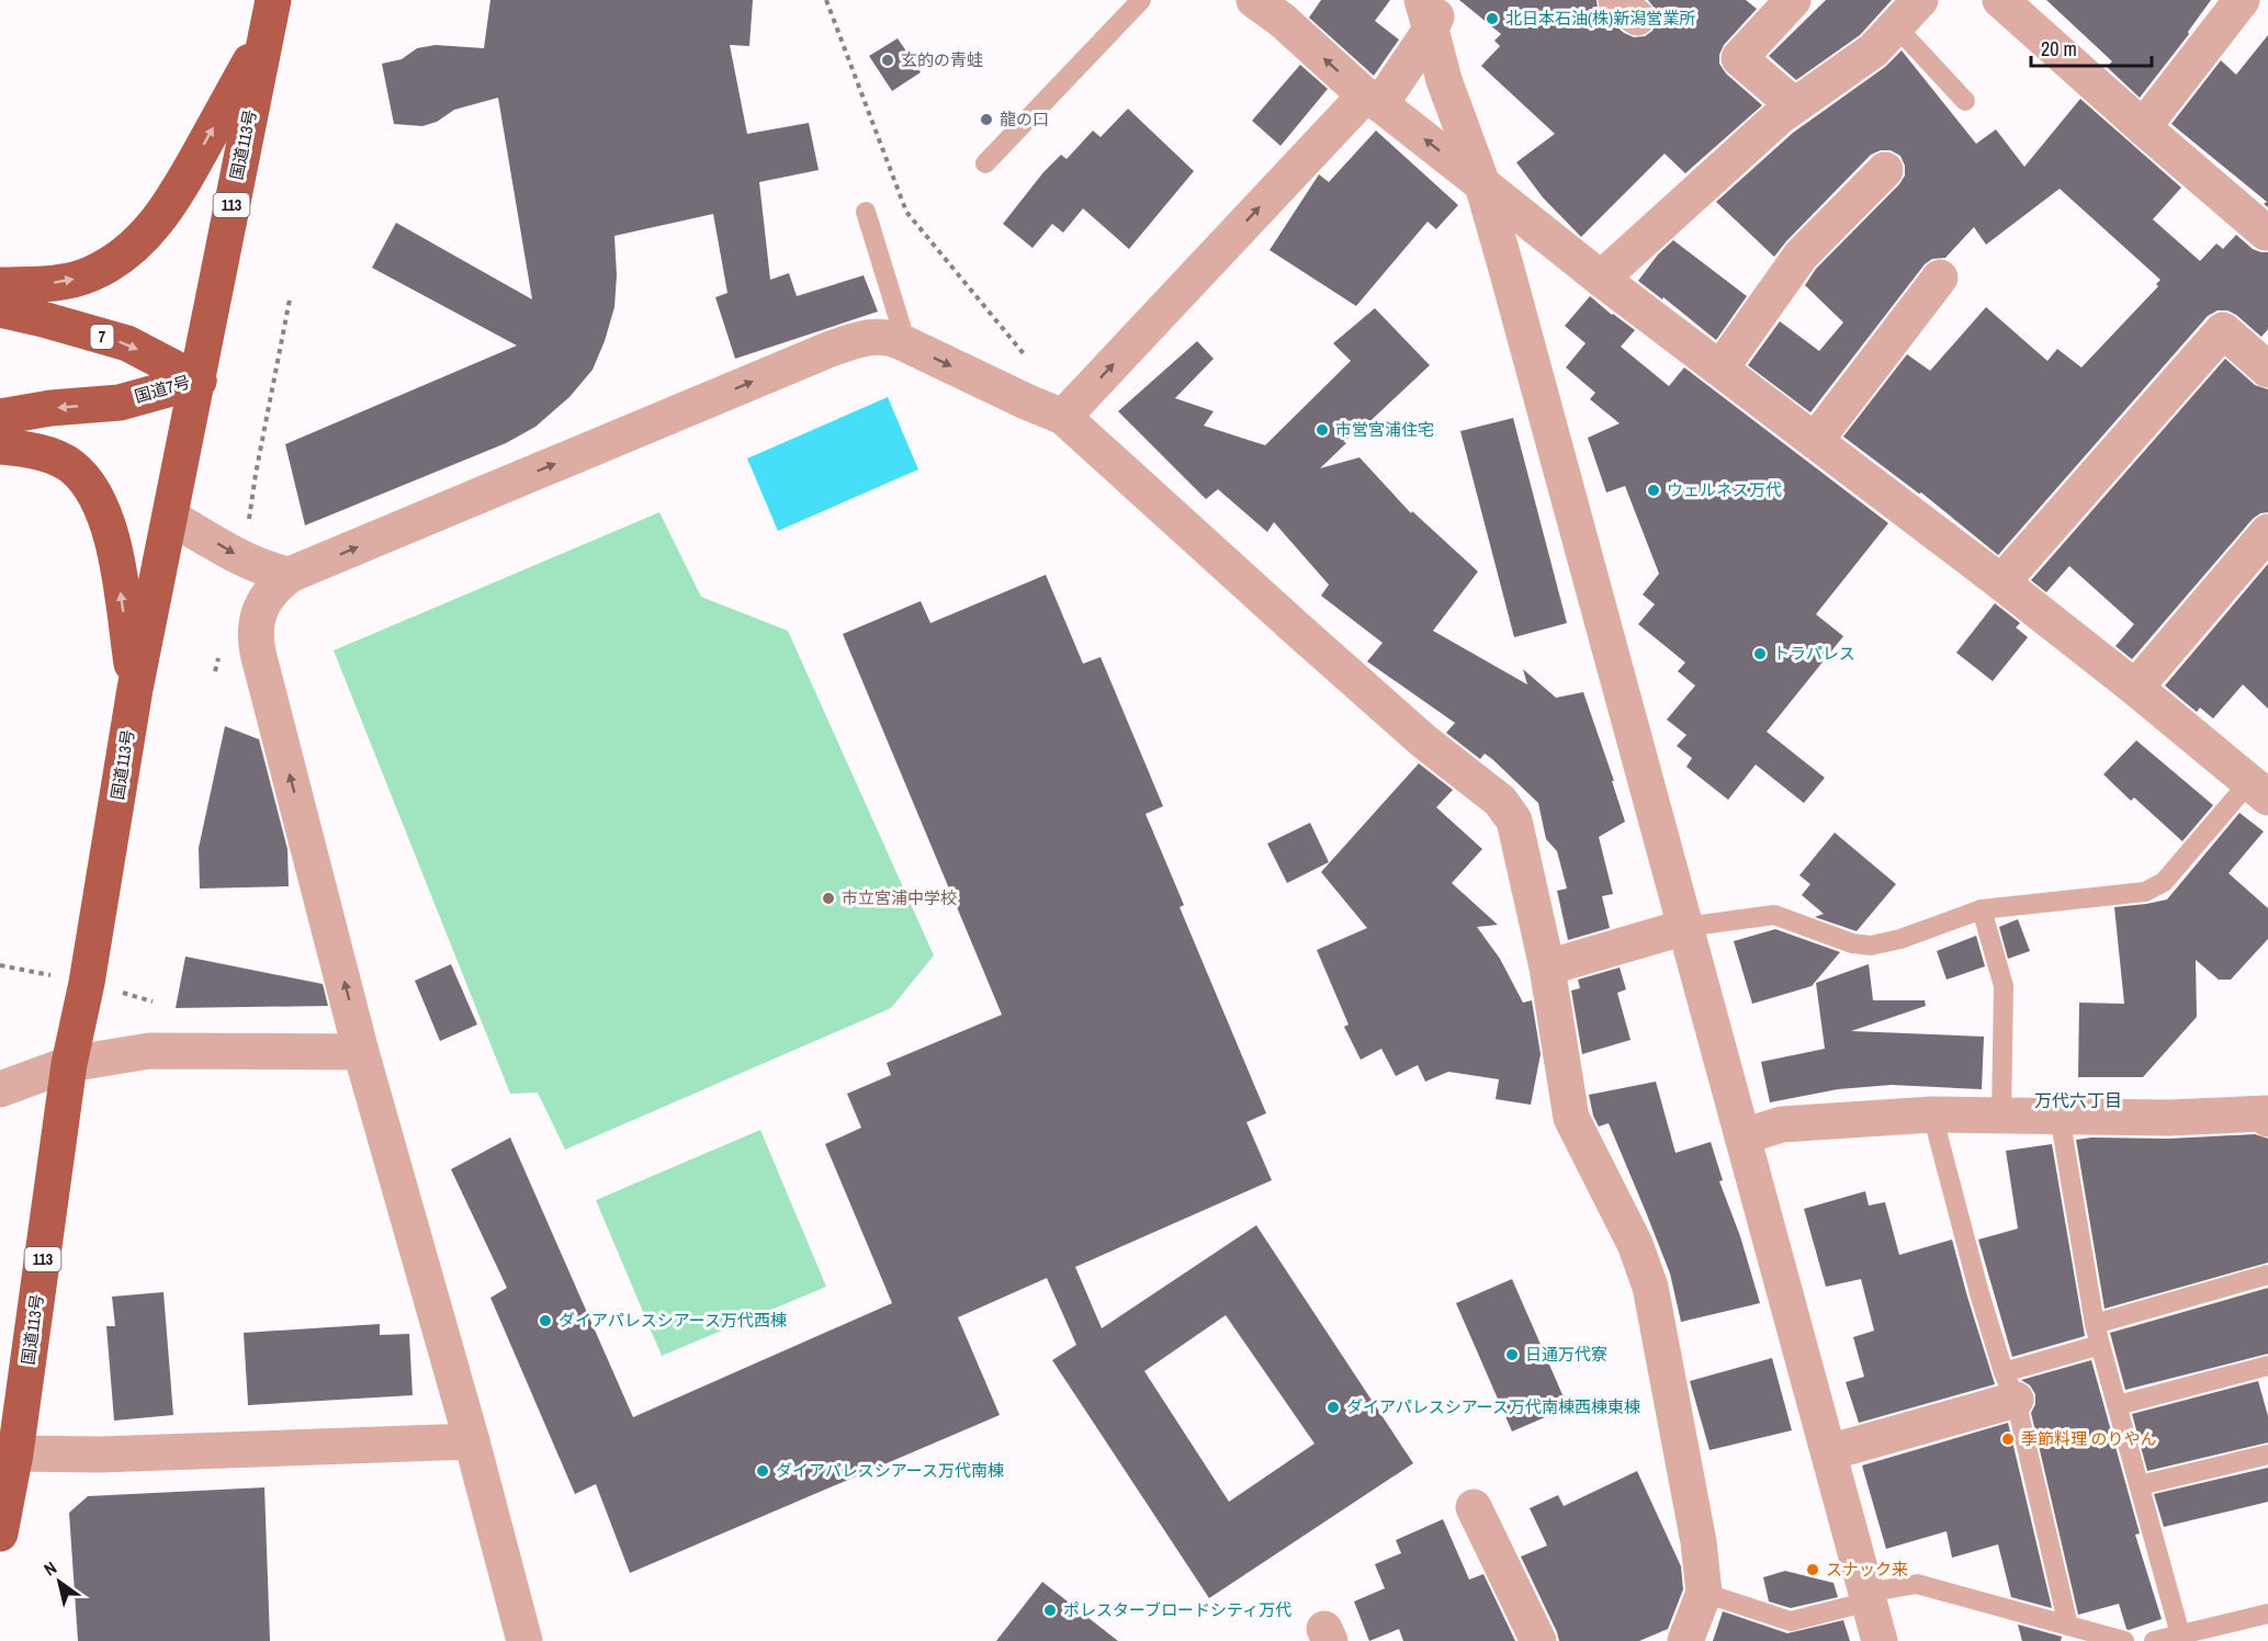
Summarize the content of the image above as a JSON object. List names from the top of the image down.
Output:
{
  "streets": {
    "highway": [
      "国道113号",
      "113",
      "7",
      "国道7号"
    ]
  },
  "crossings": [
    ["国道113号", "国道7号"]
  ],
  "districts": ["万代六丁目"],
  "places": [
    "北日本石油(株)新潟営業所",
    "玄的の青蛙",
    "龍の口",
    "市営宮浦住宅",
    "ウェルネス万代",
    "トラパレス",
    "市立宮浦中学校",
    "ダイアパレスシアース万代西棟",
    "日通万代寮",
    "ダイアパレスシアース万代南棟西棟東棟",
    "季節料理 のりやん",
    "ダイアパレスシアース万代南棟",
    "スナック来",
    "ポレスターブロードシティ万代"
  ],
  "scale_bar": "20 m",
  "north": "top left"
}
